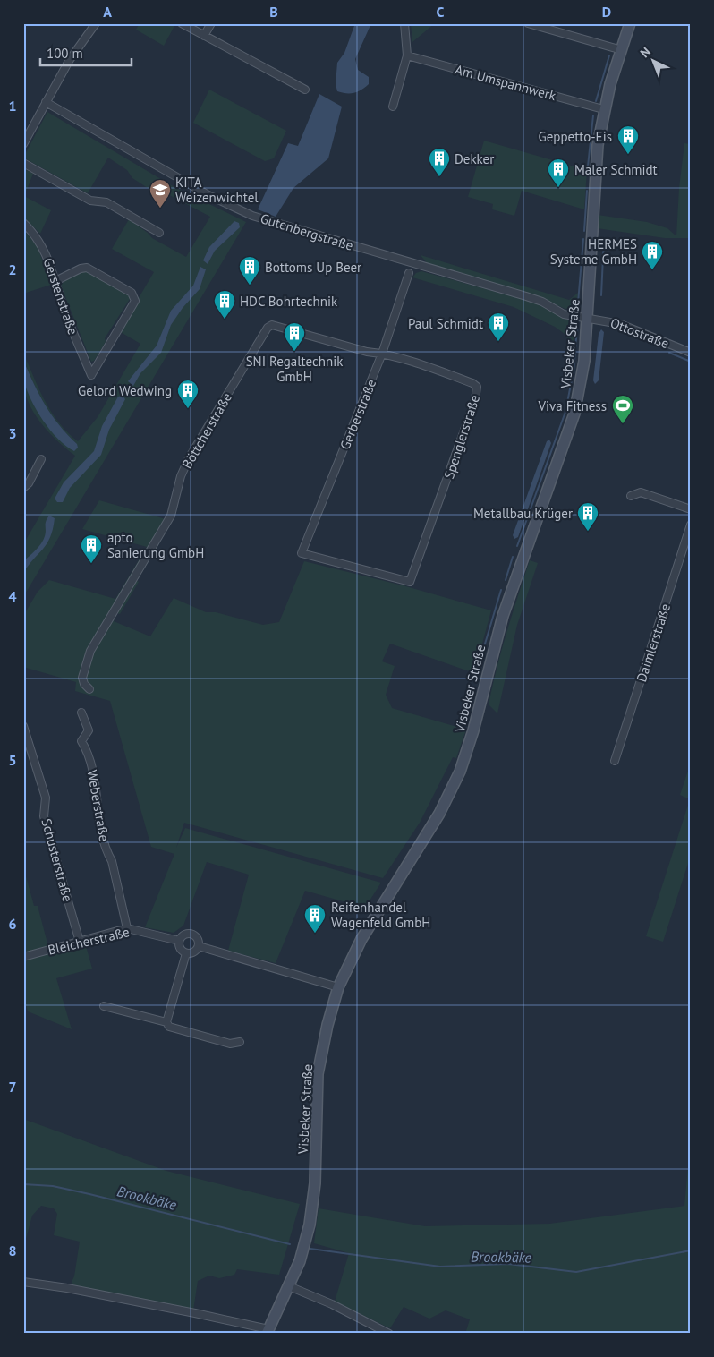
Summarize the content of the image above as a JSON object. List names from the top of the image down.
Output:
{
  "streets": {
    "main road": ["Visbeker Straße"],
    "street": [
      "Am Umspannwerk",
      "Gutenbergstraße",
      "Gerstenstraße",
      "Ottostraße",
      "Gerberstraße",
      "Böttcherstraße",
      "Spenglerstraße",
      "Daimlerstraße",
      "Weberstraße",
      "Schusterstraße",
      "Bleicherstraße"
    ]
  },
  "crossings": [
    ["Am Umspannwerk", "Visbeker Straße"],
    ["Gutenbergstraße", "Ottostraße"],
    ["Gutenbergstraße", "Visbeker Straße"],
    ["Ottostraße", "Visbeker Straße"],
    ["Gerberstraße", "Böttcherstraße"],
    ["Gerberstraße", "Spenglerstraße"],
    ["Böttcherstraße", "Spenglerstraße"],
    ["Weberstraße", "Bleicherstraße"],
    ["Schusterstraße", "Bleicherstraße"]
  ],
  "water": ["Brookbäke"],
  "places": {
    "building": [
      "Geppetto-Eis",
      "Dekker",
      "Maler Schmidt",
      "HERMES Systeme GmbH",
      "Bottoms Up Beer",
      "HDC Bohrtechnik",
      "Paul Schmidt",
      "SNI Regaltechnik GmbH",
      "Gelord Wedwing",
      "Metallbau Krüger",
      "apto Sanierung GmbH",
      "Reifenhandel Wagenfeld GmbH"
    ],
    "school or university": ["KITA Weizenwichtel"],
    "sports": ["Viva Fitness"]
  },
  "scale_bar": "100 m",
  "north": "top left",
  "grid": {
    "columns": [
      "A",
      "B",
      "C",
      "D"
    ],
    "rows": [
      "1",
      "2",
      "3",
      "4",
      "5",
      "6",
      "7",
      "8"
    ]
  }
}
